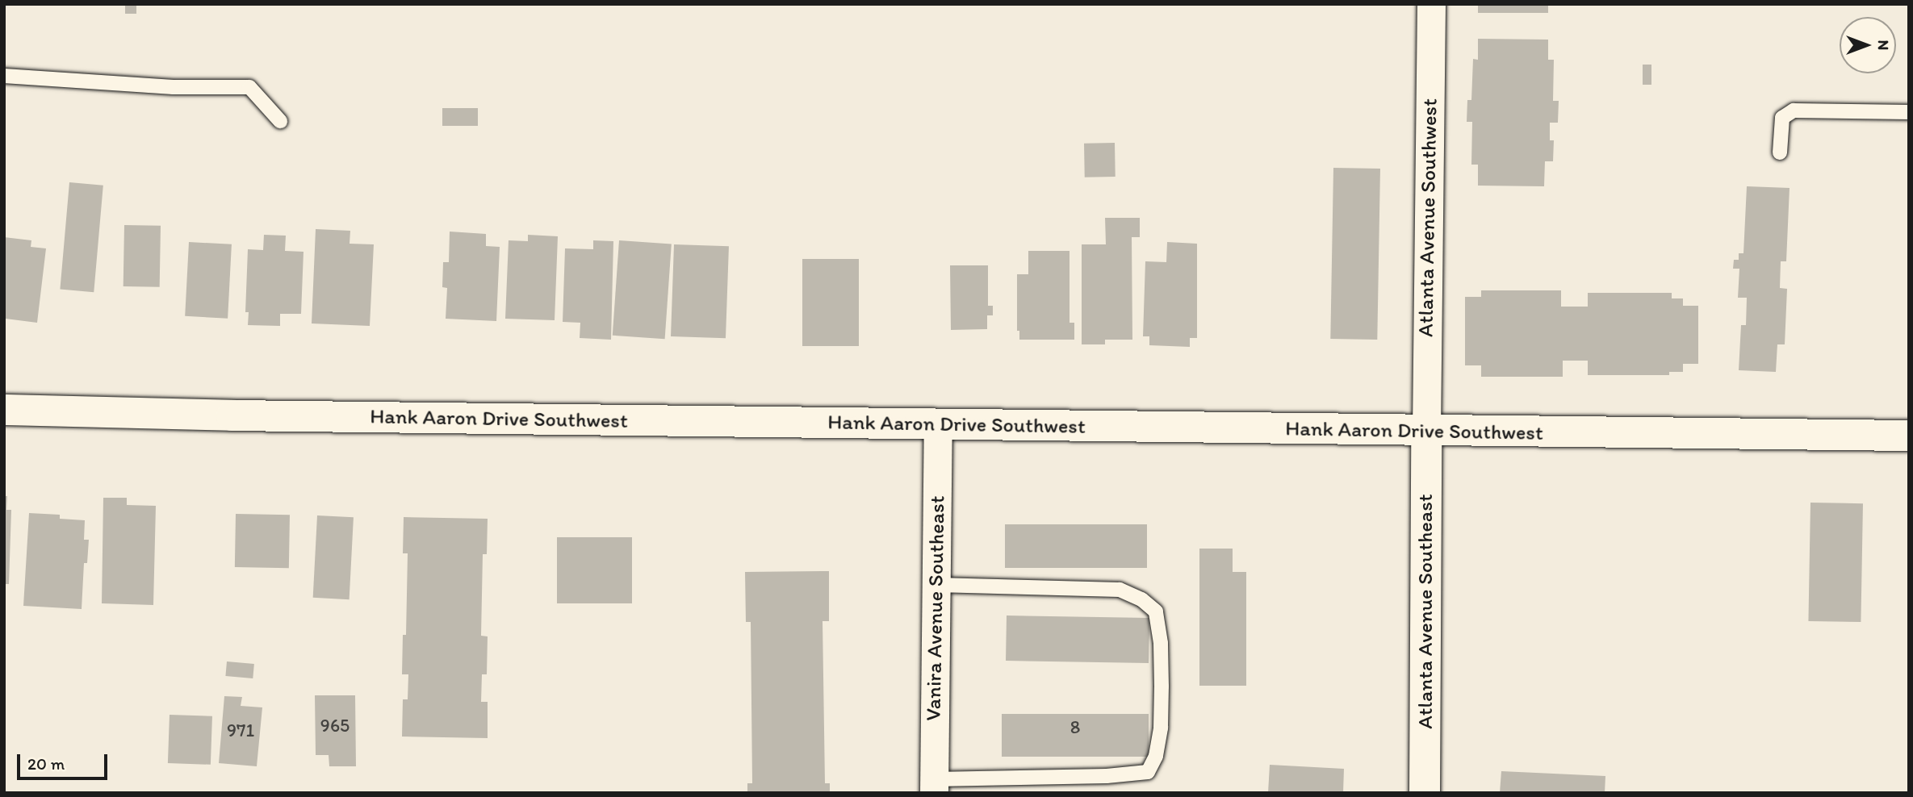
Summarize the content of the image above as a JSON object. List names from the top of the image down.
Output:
{
  "streets": {
    "main road": ["Hank Aaron Drive Southwest", "Atlanta Avenue Southeast"],
    "street": ["Atlanta Avenue Southwest", "Vanira Avenue Southeast"]
  },
  "crossings": [
    ["Atlanta Avenue Southwest", "Hank Aaron Drive Southwest"],
    ["Atlanta Avenue Southwest", "Atlanta Avenue Southeast"],
    ["Hank Aaron Drive Southwest", "Vanira Avenue Southeast"],
    ["Hank Aaron Drive Southwest", "Atlanta Avenue Southeast"]
  ],
  "house_numbers": ["965", "8", "971"],
  "scale_bar": "20 m",
  "north": "right"
}
